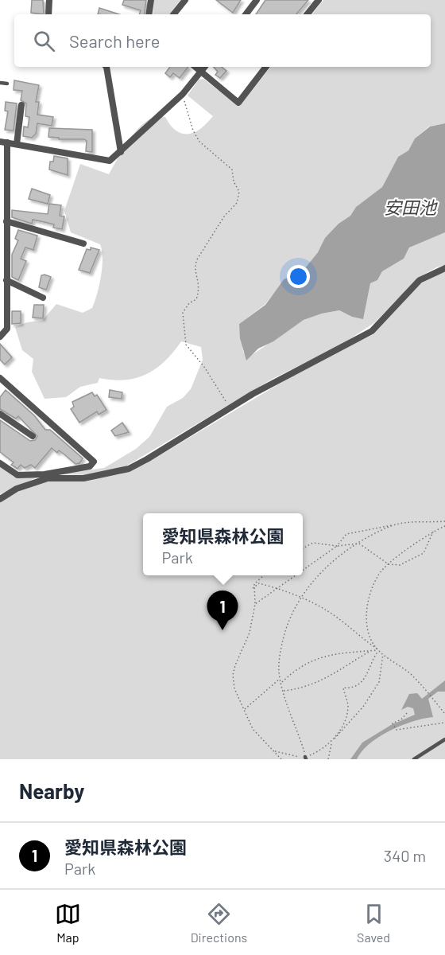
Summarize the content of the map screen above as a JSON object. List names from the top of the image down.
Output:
{
  "water": ["安田池"],
  "page": {
    "search": "Search here",
    "popup": ["愛知県森林公園", "Park"],
    "pins": "1",
    "heading": "Nearby",
    "list": [
      {
        "mark": "1",
        "name": "愛知県森林公園",
        "note": "Park",
        "value": "340 m"
      }
    ],
    "nav": ["Map", "Directions", "Saved"]
  }
}
